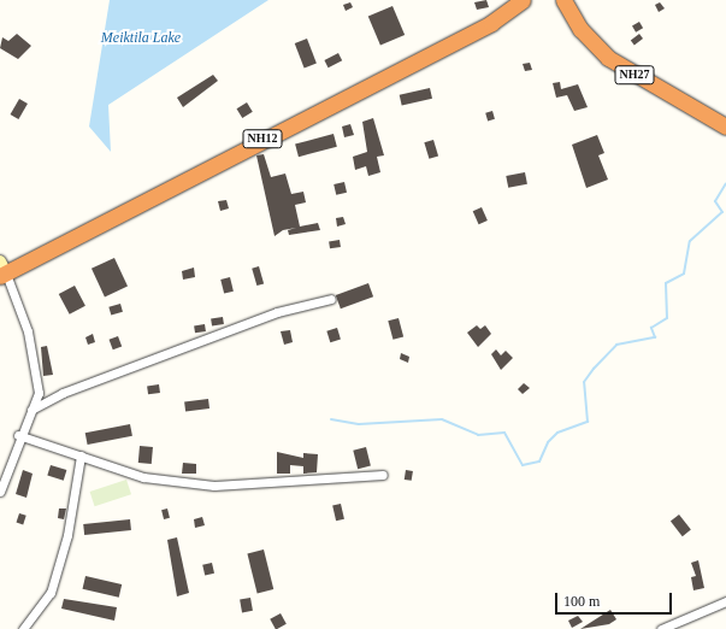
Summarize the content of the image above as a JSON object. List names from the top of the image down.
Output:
{
  "streets": {
    "highway": ["NH27", "NH12"]
  },
  "water": ["Meiktila Lake"],
  "scale_bar": "100 m"
}
